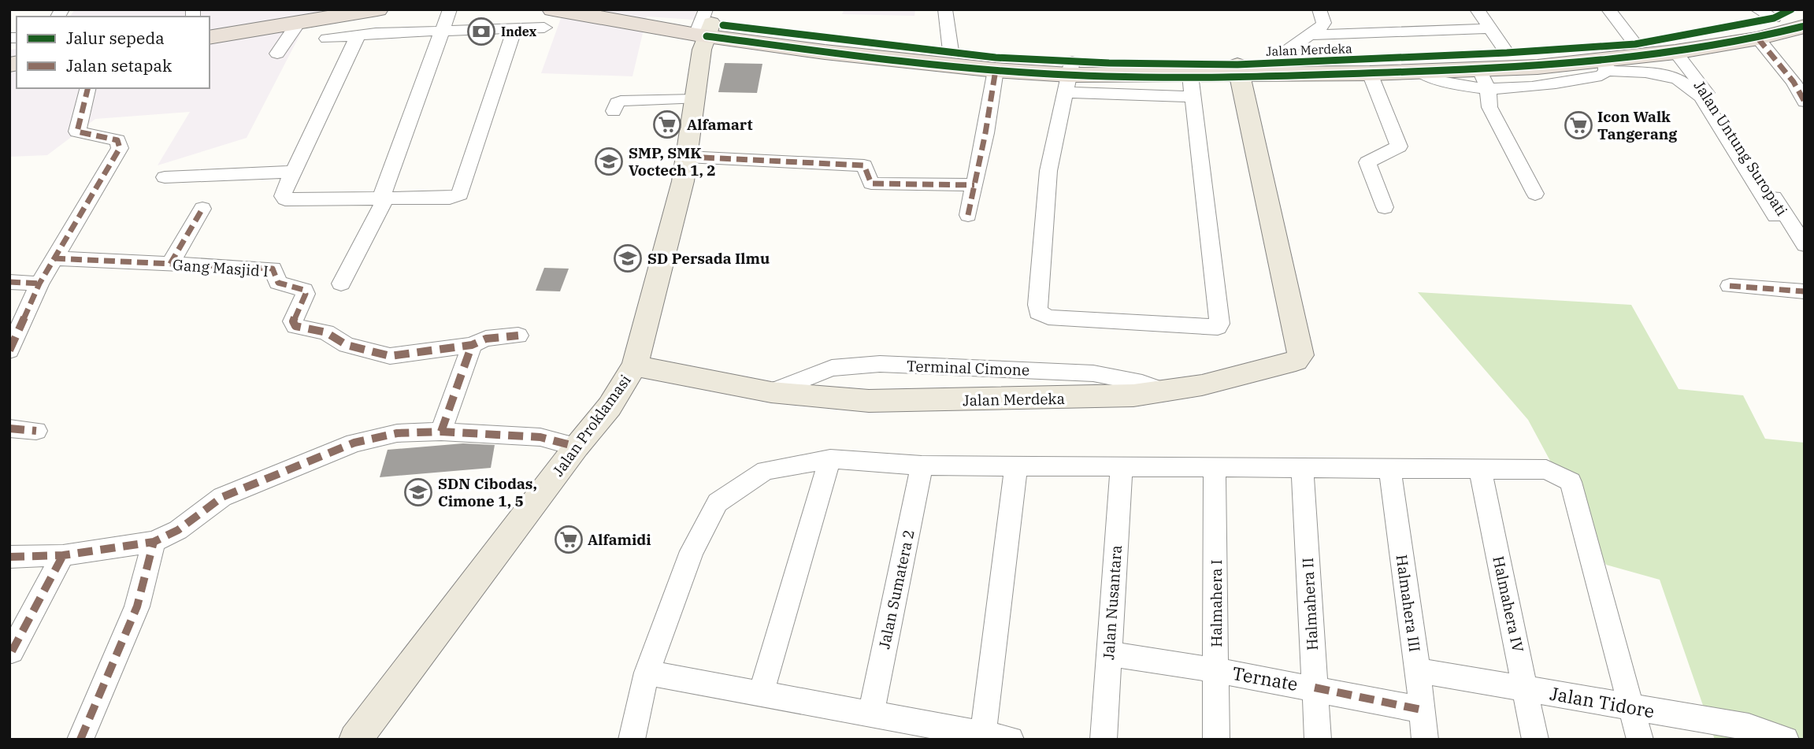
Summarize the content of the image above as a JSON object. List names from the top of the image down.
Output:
{
  "streets": {
    "highway": ["Jalan Merdeka"],
    "main road": ["Jalan Proklamasi"],
    "street": [
      "Jalan Untung Suropati",
      "Gang Masjid I",
      "Terminal Cimone",
      "Jalan Sumatera 2",
      "Jalan Nusantara",
      "Halmahera I",
      "Halmahera III",
      "Halmahera II",
      "Halmahera IV",
      "Ternate",
      "Jalan Tidore"
    ]
  },
  "crossings": [
    ["Jalan Merdeka", "Terminal Cimone"],
    ["Jalan Merdeka", "Jalan Proklamasi"],
    ["Jalan Nusantara", "Ternate"],
    ["Halmahera I", "Ternate"],
    ["Halmahera III", "Ternate"],
    ["Halmahera III", "Jalan Tidore"],
    ["Halmahera II", "Ternate"],
    ["Halmahera IV", "Jalan Tidore"]
  ],
  "places": {
    "bank": ["Index"],
    "supermarket": ["Alfamart", "Icon Walk Tangerang", "Alfamidi"],
    "school or university": ["SMP, SMK Voctech 1, 2", "SD Persada Ilmu", "SDN Cibodas, Cimone 1, 5"]
  },
  "legend": ["Jalur sepeda", "Jalan setapak"]
}
